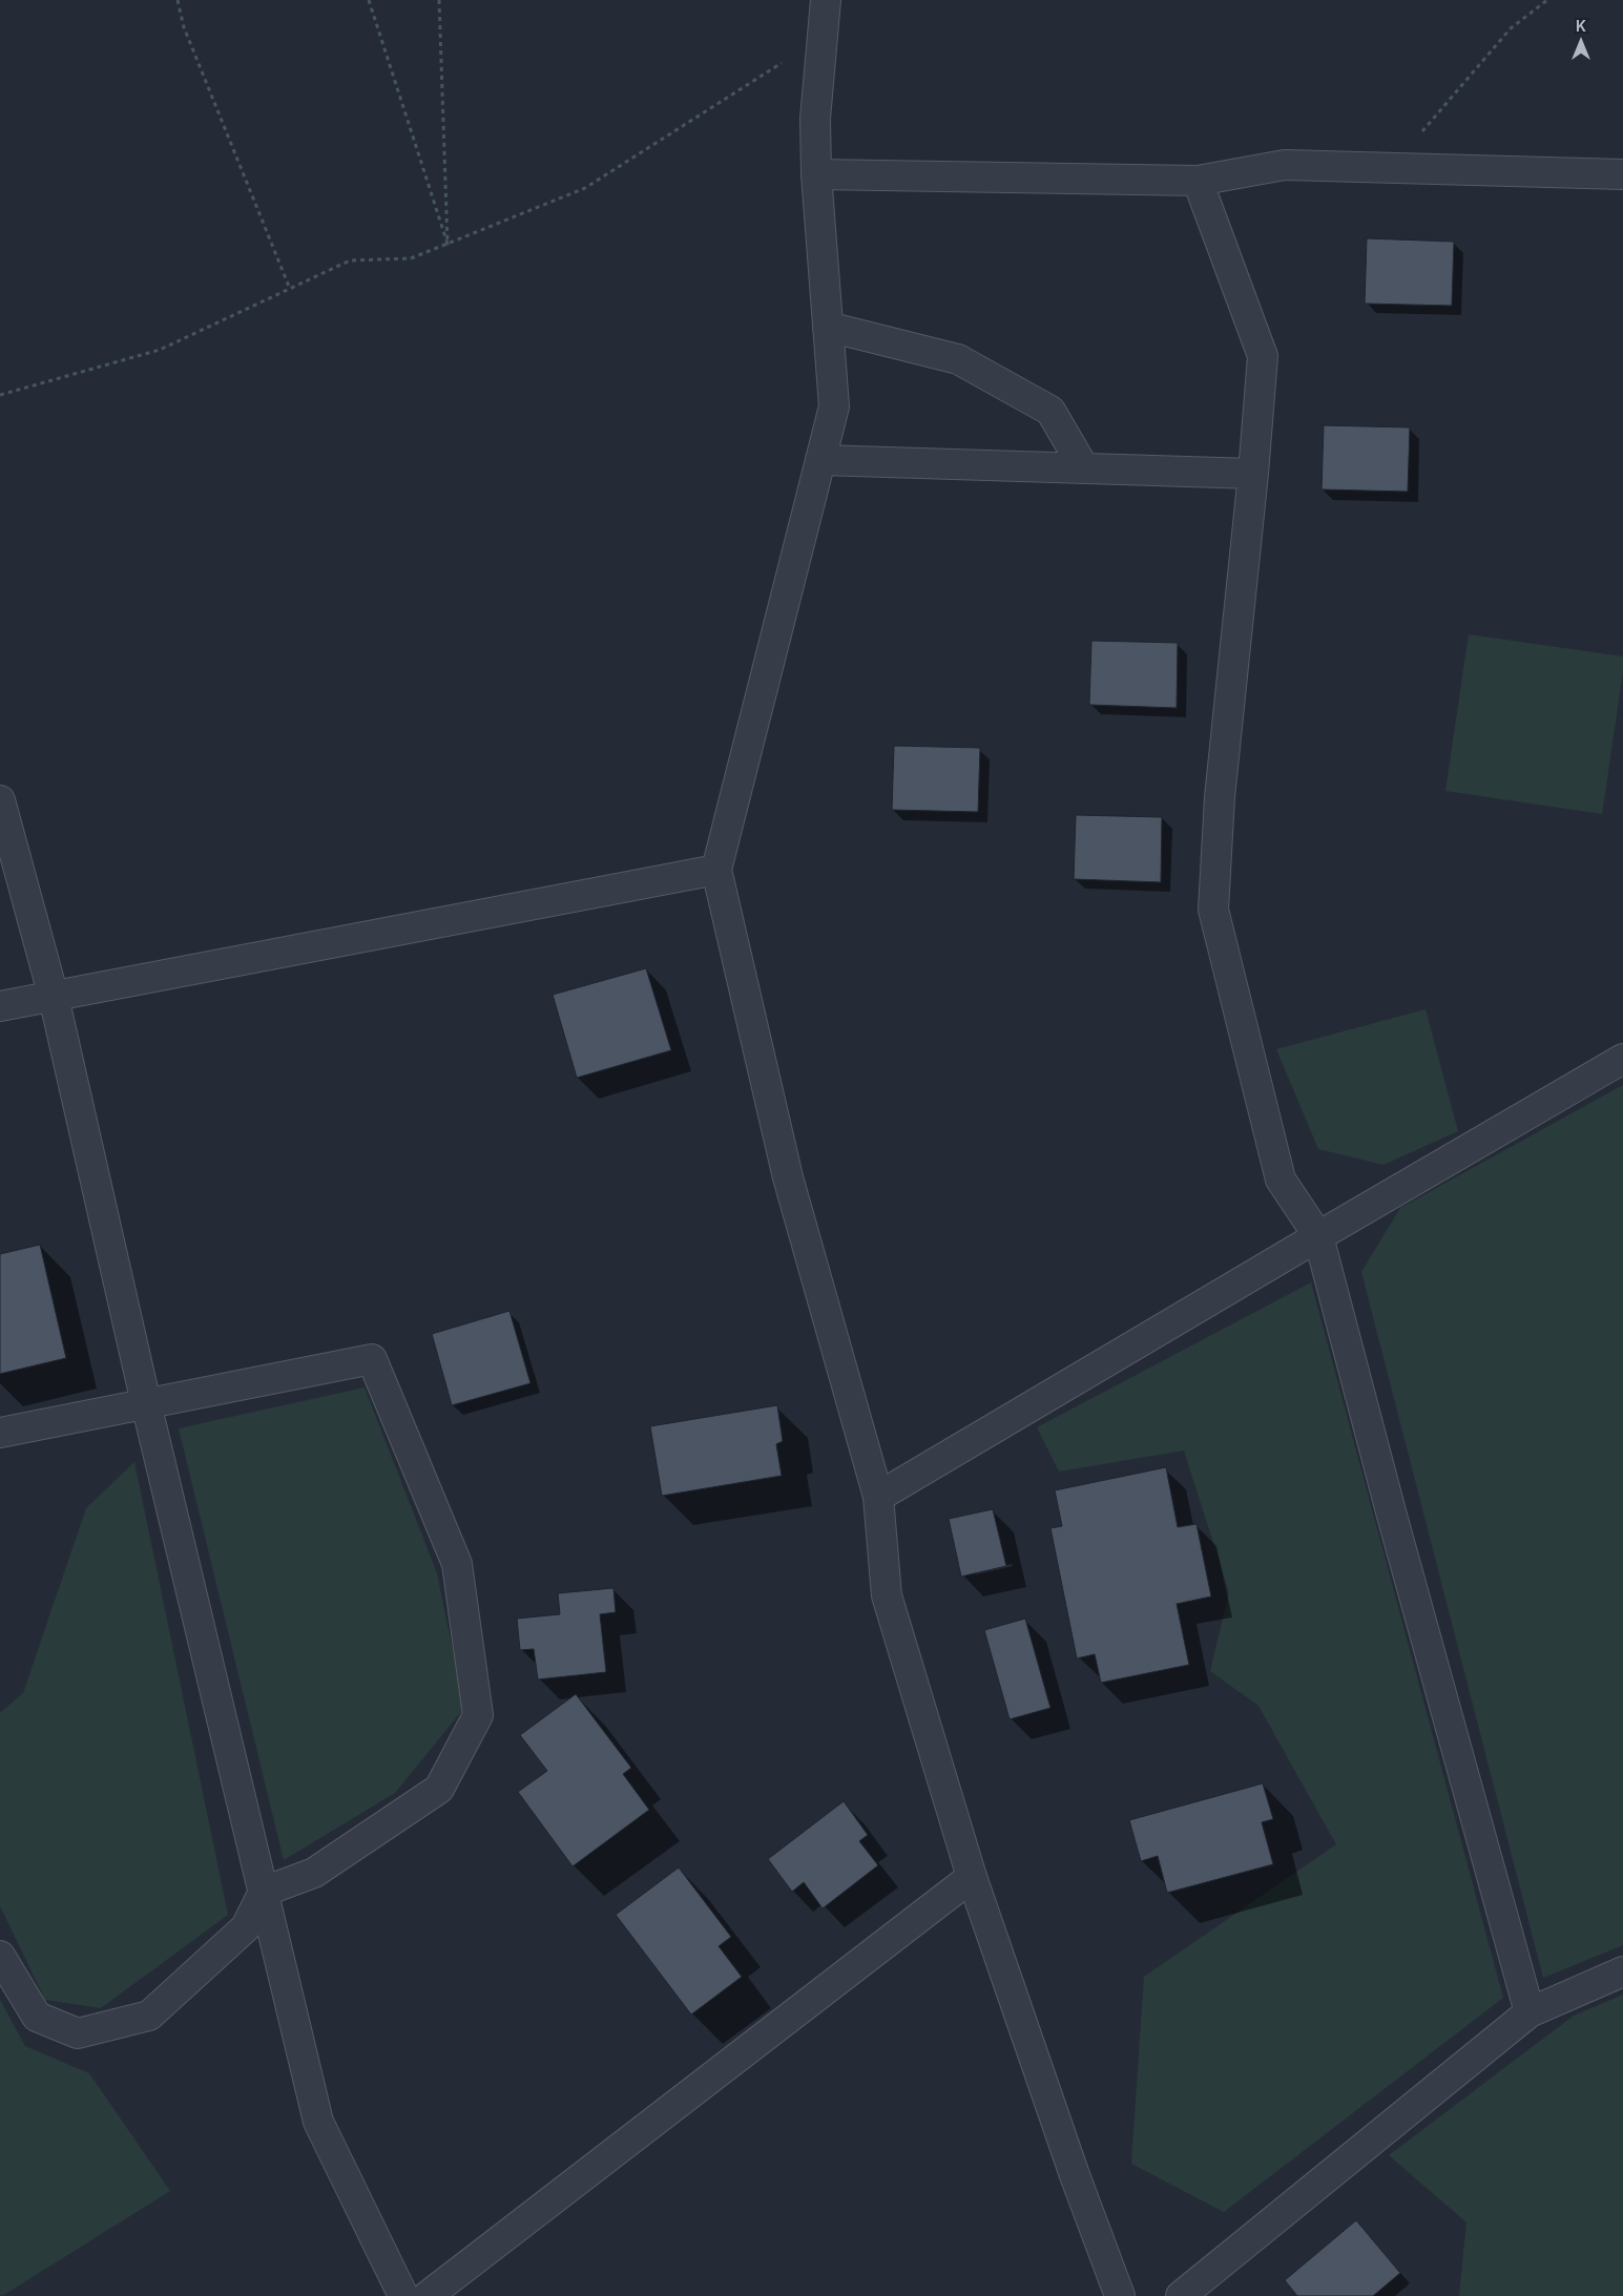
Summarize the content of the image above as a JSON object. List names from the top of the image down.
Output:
{
  "north": "top"
}
